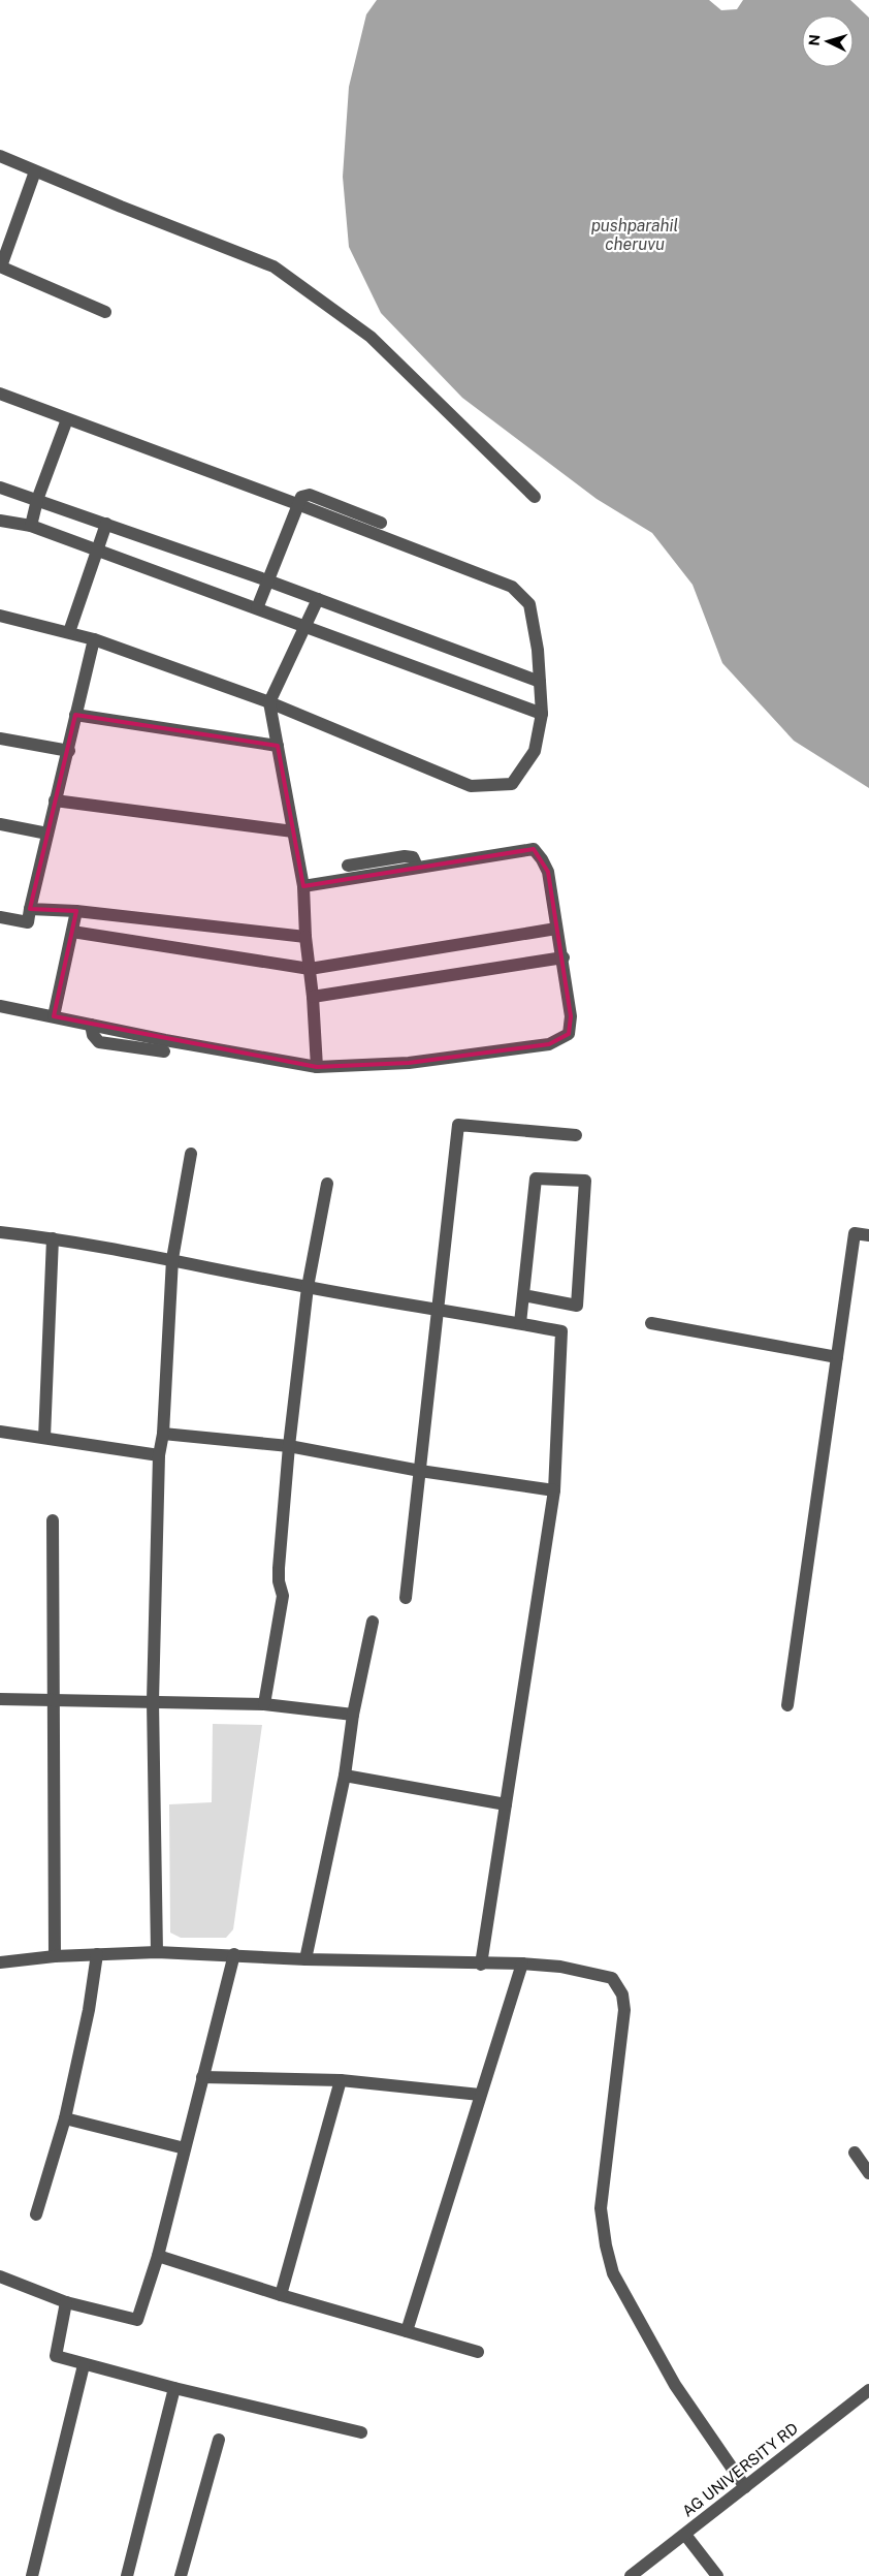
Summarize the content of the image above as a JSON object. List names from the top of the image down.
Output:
{
  "streets": {
    "street": ["AG UNIVERSITY RD"]
  },
  "water": ["pushparahil cheruvu"],
  "north": "left"
}
